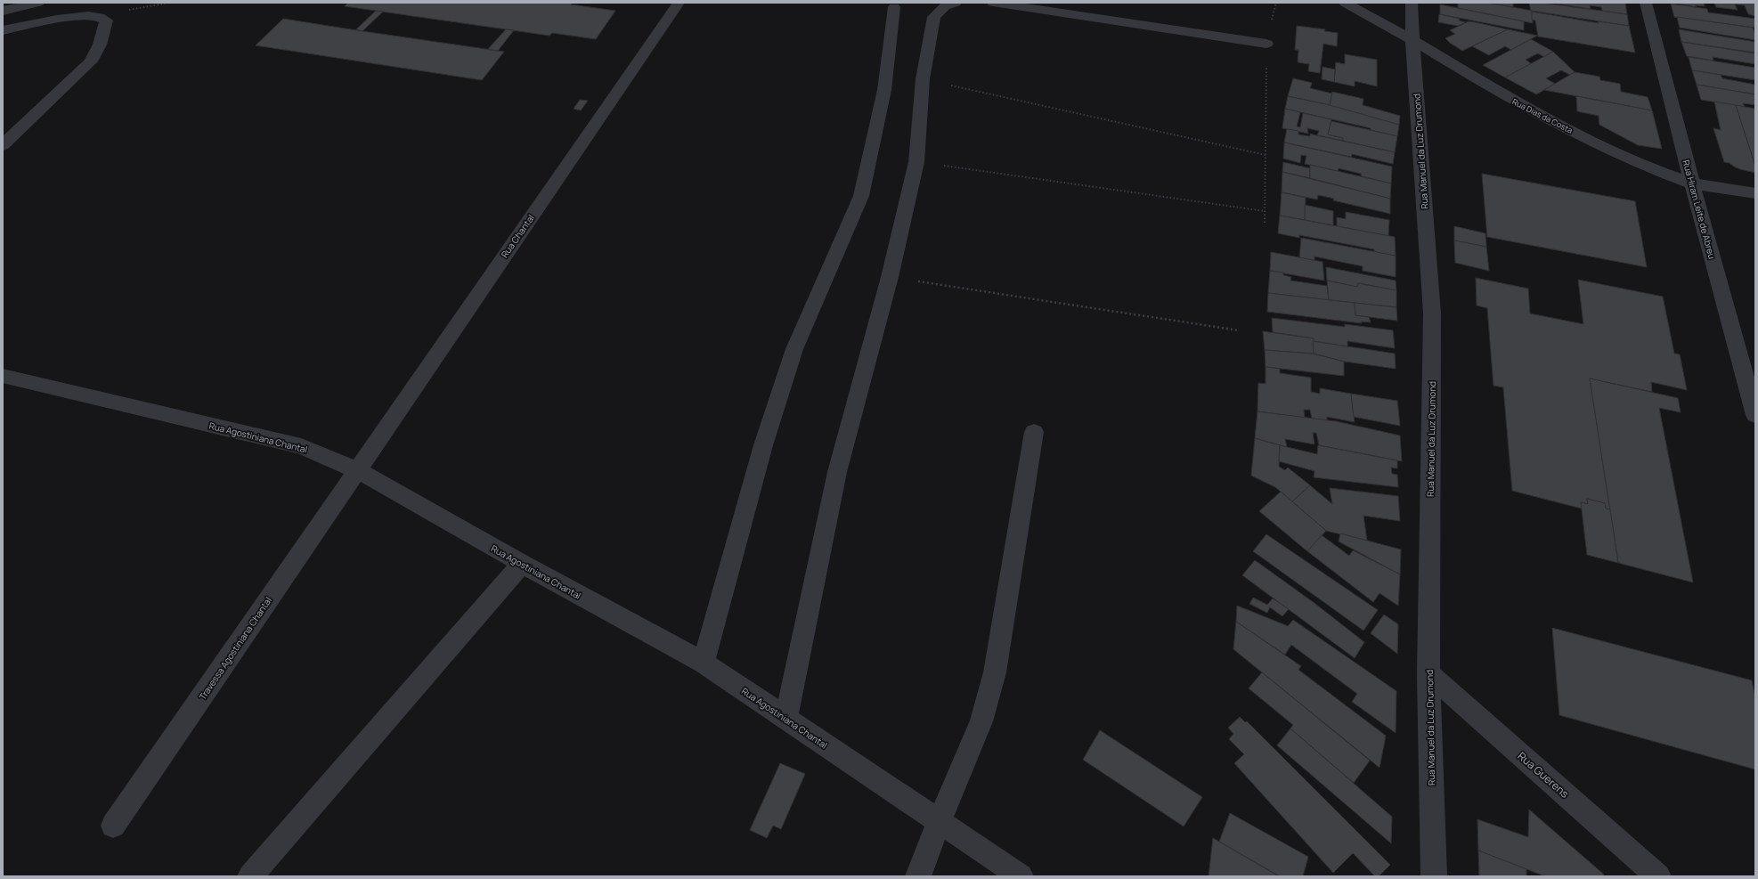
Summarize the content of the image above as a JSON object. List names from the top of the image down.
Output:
{
  "streets": {
    "street": [
      "Rua Dias da Costa",
      "Rua Manuel da Luz Drumond",
      "Rua Hiram Leite de Abreu",
      "Rua Chantal",
      "Rua Agostiniana Chantal",
      "Travessa Agostiniana Chantal",
      "Rua Guerens"
    ]
  },
  "crossings": [
    ["Rua Dias da Costa", "Rua Manuel da Luz Drumond"],
    ["Rua Dias da Costa", "Rua Hiram Leite de Abreu"],
    ["Rua Manuel da Luz Drumond", "Rua Guerens"],
    ["Rua Chantal", "Rua Agostiniana Chantal"],
    ["Rua Chantal", "Travessa Agostiniana Chantal"],
    ["Rua Agostiniana Chantal", "Travessa Agostiniana Chantal"]
  ]
}
